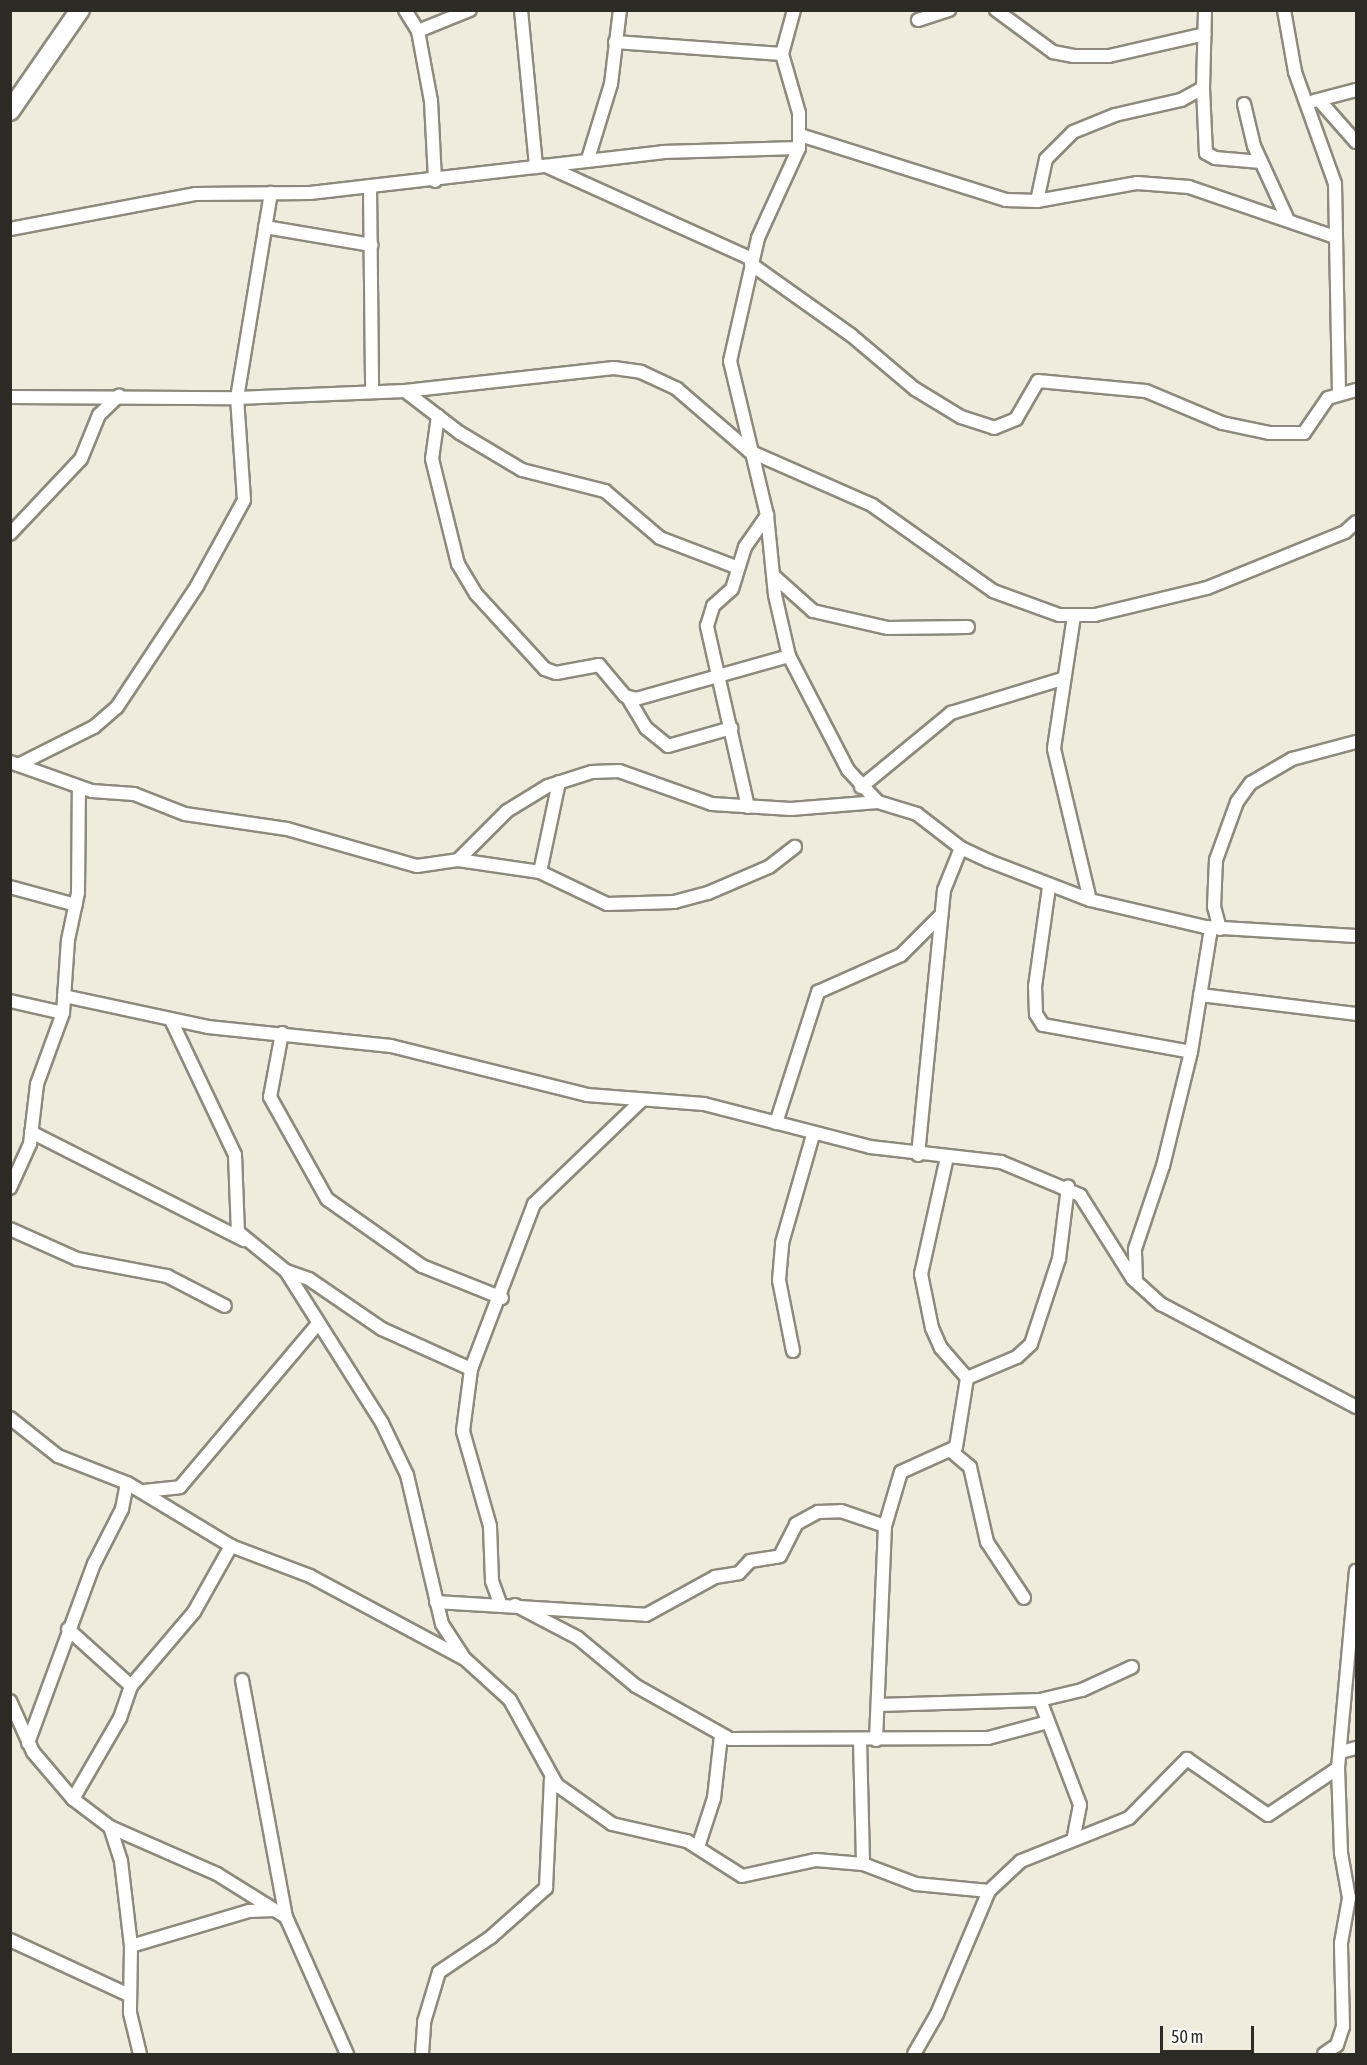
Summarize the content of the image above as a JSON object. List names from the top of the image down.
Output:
{
  "scale_bar": "50 m"
}
